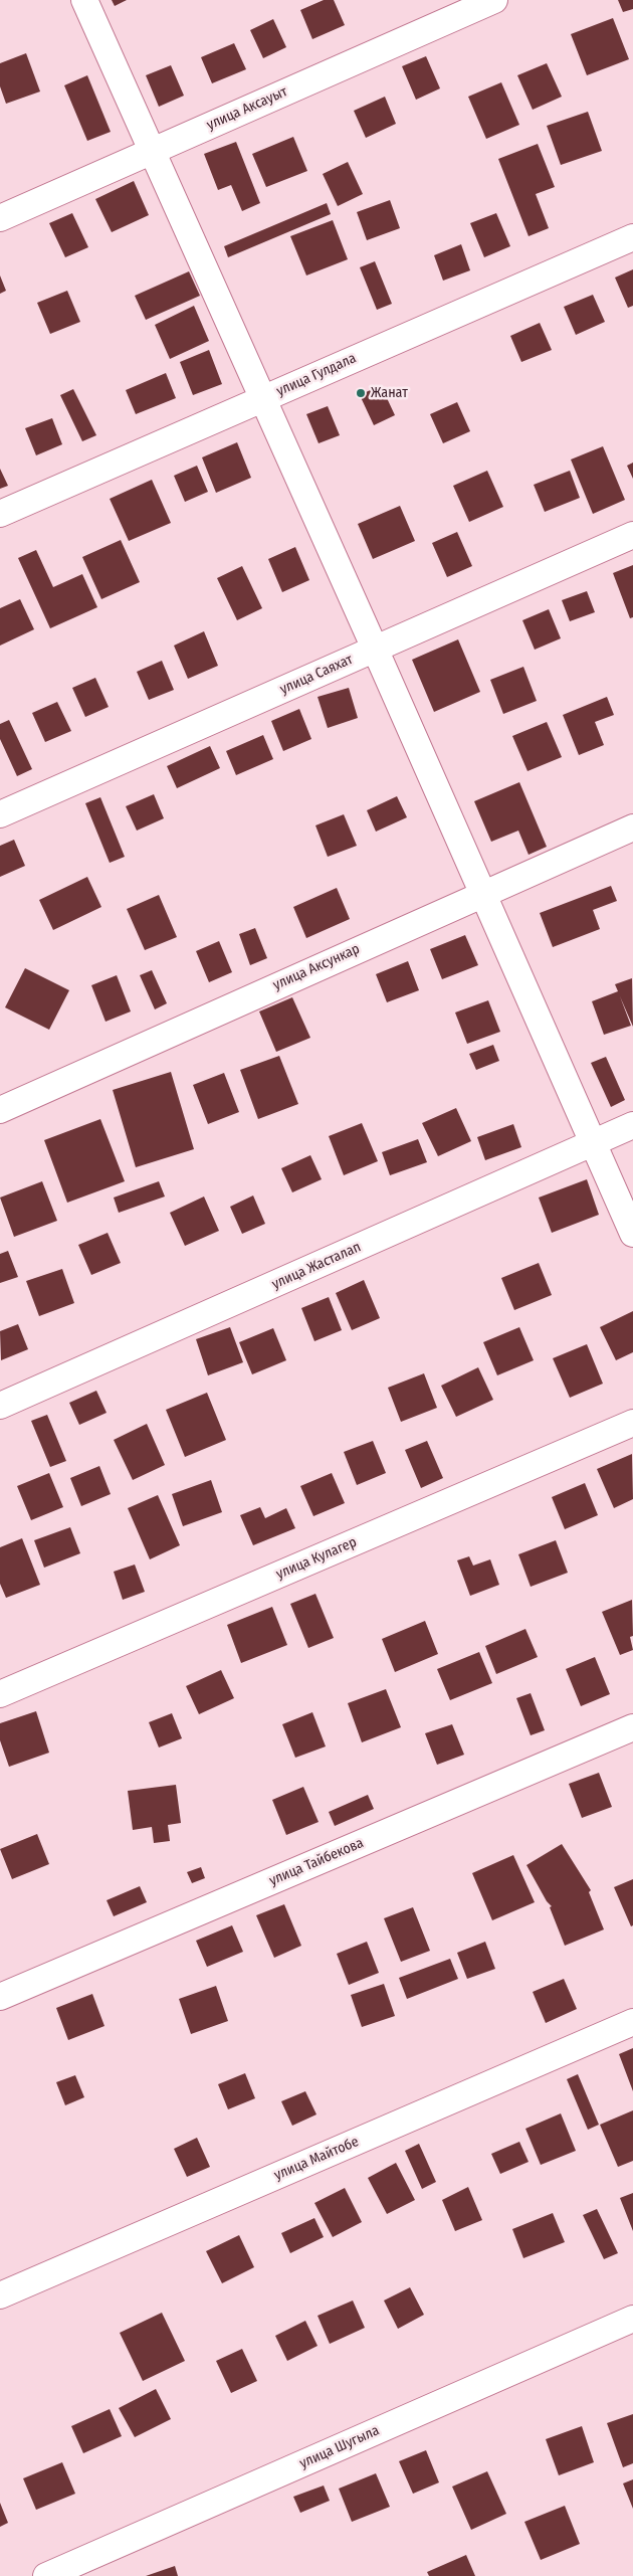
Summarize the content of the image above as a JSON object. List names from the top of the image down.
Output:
{
  "streets": {
    "street": [
      "улица Аксауыт",
      "улица Гулдала",
      "улица Саяхат",
      "улица Аксункар",
      "улица Жасталап",
      "улица Кулагер",
      "улица Тайбекова",
      "улица Майтобе",
      "улица Шугыла"
    ]
  },
  "places": ["Жанат"]
}
